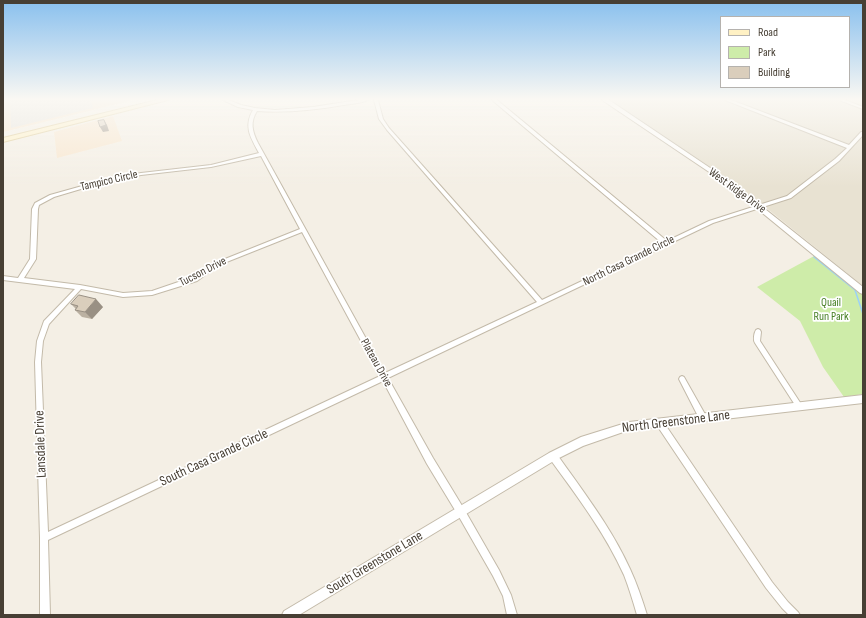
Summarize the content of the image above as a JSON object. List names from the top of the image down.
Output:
{
  "streets": {
    "street": [
      "Tampico Circle",
      "West Ridge Drive",
      "North Casa Grande Circle",
      "Tucson Drive",
      "Plateau Drive",
      "North Greenstone Lane",
      "Lansdale Drive",
      "South Casa Grande Circle",
      "South Greenstone Lane"
    ]
  },
  "crossings": [
    ["Tampico Circle", "Tucson Drive"],
    ["Tampico Circle", "Plateau Drive"],
    ["West Ridge Drive", "North Casa Grande Circle"],
    ["North Casa Grande Circle", "Plateau Drive"],
    ["North Casa Grande Circle", "South Casa Grande Circle"],
    ["Tucson Drive", "Plateau Drive"],
    ["Tucson Drive", "Lansdale Drive"],
    ["Plateau Drive", "North Greenstone Lane"],
    ["Plateau Drive", "South Casa Grande Circle"],
    ["Plateau Drive", "South Greenstone Lane"],
    ["North Greenstone Lane", "South Greenstone Lane"],
    ["Lansdale Drive", "South Casa Grande Circle"]
  ],
  "parks": ["Quail Run Park"],
  "legend": ["Road", "Park", "Building"]
}
